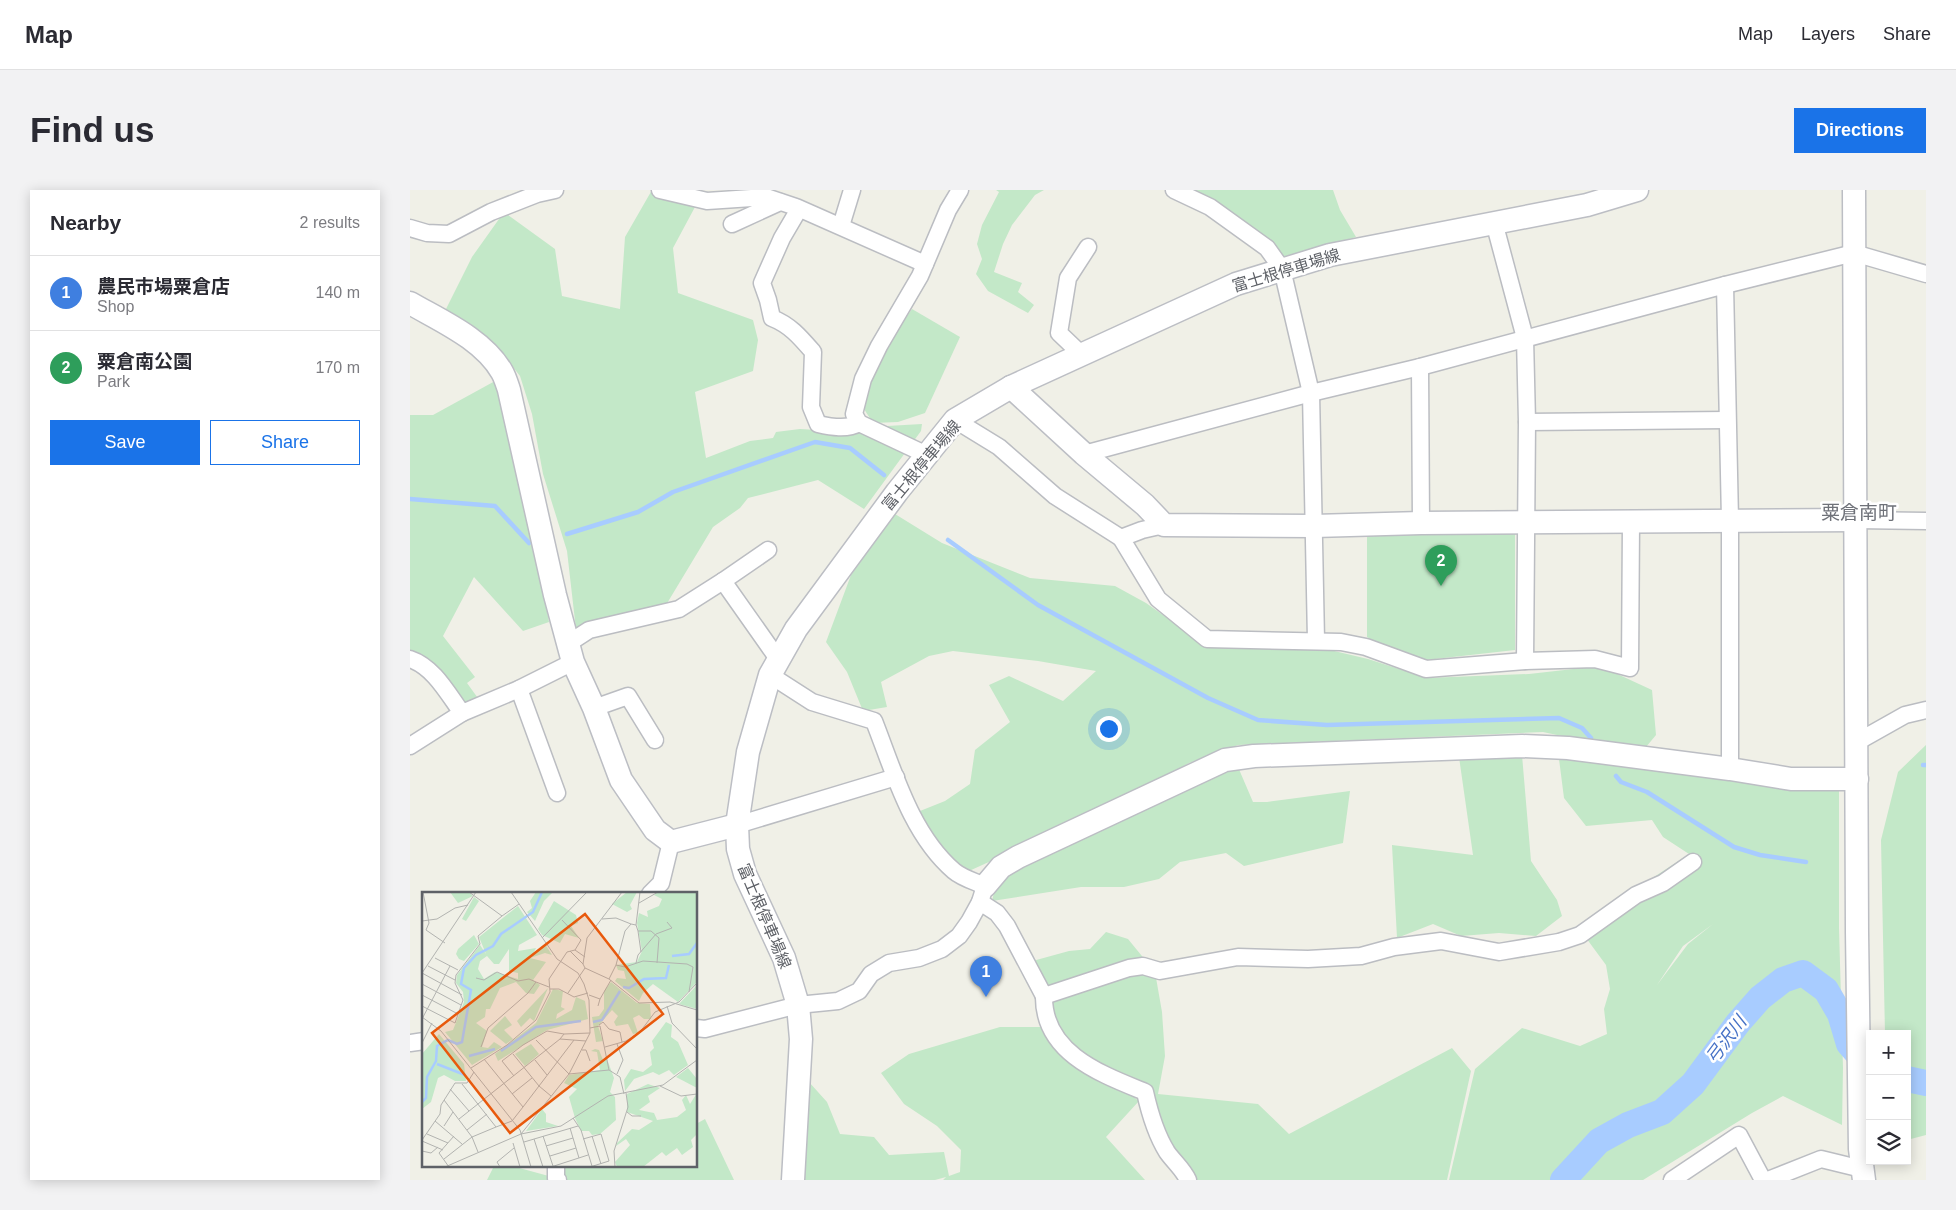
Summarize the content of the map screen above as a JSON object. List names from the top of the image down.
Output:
{
  "streets": {
    "street": ["富士根停車場線"]
  },
  "districts": ["粟倉南町"],
  "water": ["弓沢川"],
  "page": {
    "header": "Map",
    "nav": ["Map", "Layers", "Share"],
    "buttons": [
      "Directions",
      ["Save", "Share"]
    ],
    "title": "Find us",
    "heading": ["Nearby", "2 results"],
    "list": [
      {
        "mark": "1",
        "name": "農民市場粟倉店",
        "note": "Shop",
        "value": "140 m"
      },
      {
        "mark": "2",
        "name": "粟倉南公園",
        "note": "Park",
        "value": "170 m"
      }
    ],
    "pins": ["2", "1"],
    "map_buttons": ["+", "−"]
  }
}
